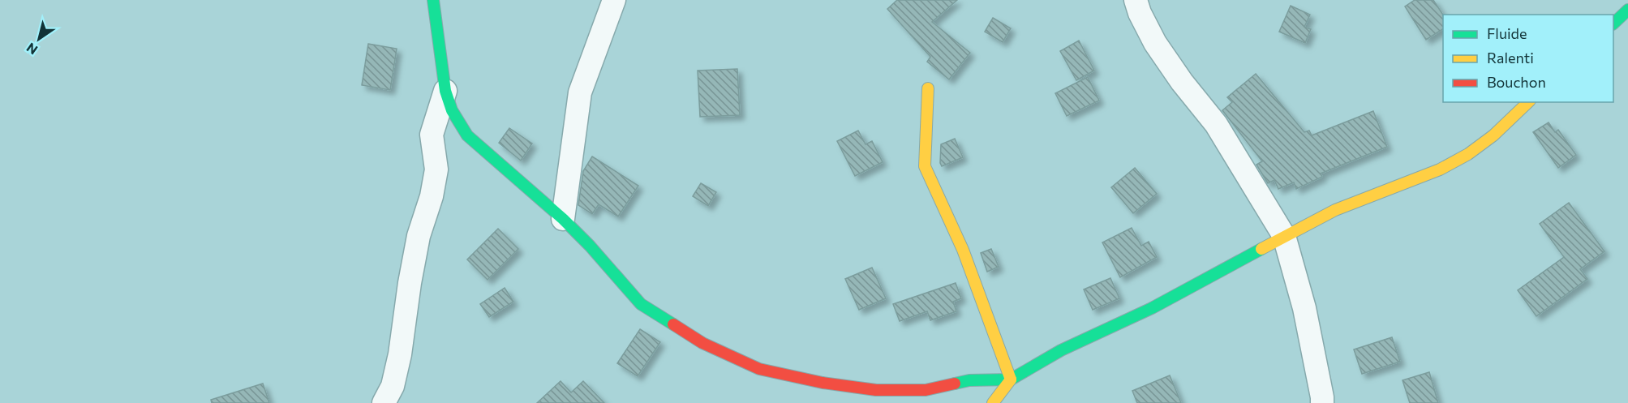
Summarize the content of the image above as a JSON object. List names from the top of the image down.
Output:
{
  "legend": ["Fluide", "Ralenti", "Bouchon"],
  "north": "bottom left"
}
